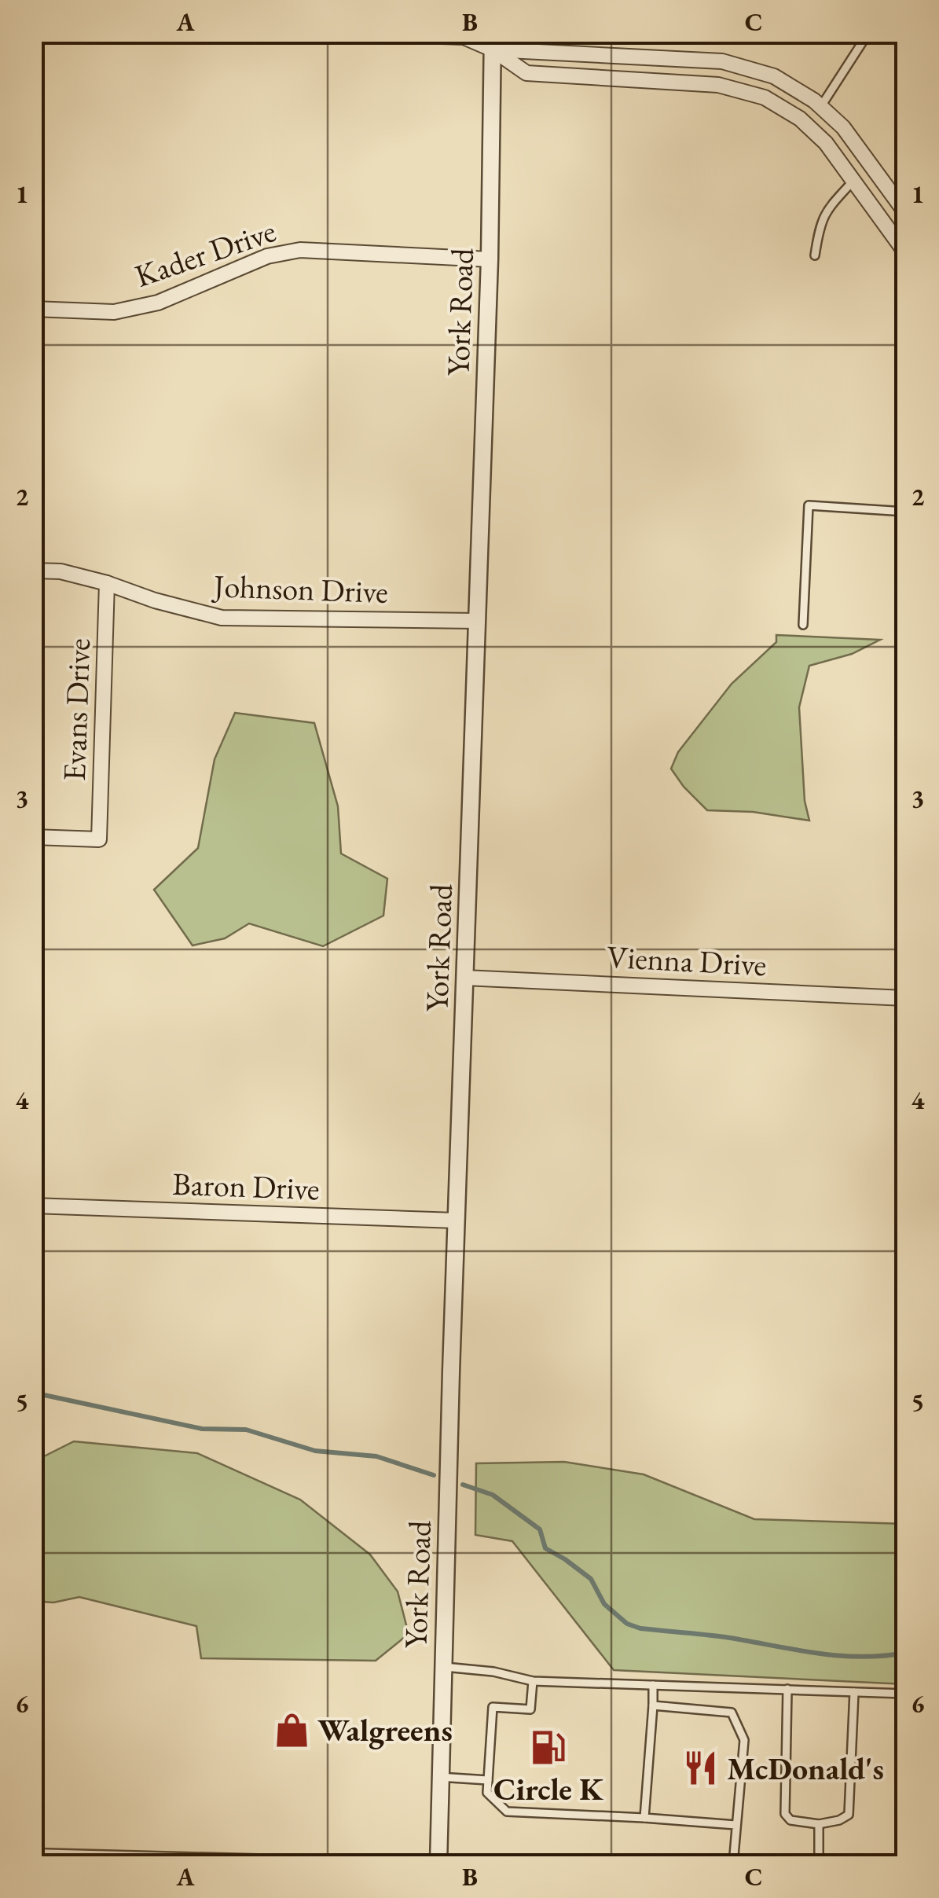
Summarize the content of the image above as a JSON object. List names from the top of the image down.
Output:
{
  "streets": {
    "street": [
      "Kader Drive",
      "York Road",
      "Johnson Drive",
      "Evans Drive",
      "Vienna Drive",
      "Baron Drive"
    ]
  },
  "crossings": [
    ["Kader Drive", "York Road"],
    ["York Road", "Johnson Drive"],
    ["York Road", "Vienna Drive"],
    ["York Road", "Baron Drive"],
    ["Johnson Drive", "Evans Drive"]
  ],
  "places": {
    "shop": ["Walgreens"],
    "fuel station": ["Circle K"],
    "restaurant": ["McDonald's"]
  },
  "grid": {
    "columns": ["A", "B", "C"],
    "rows": [
      "1",
      "2",
      "3",
      "4",
      "5",
      "6"
    ]
  }
}
